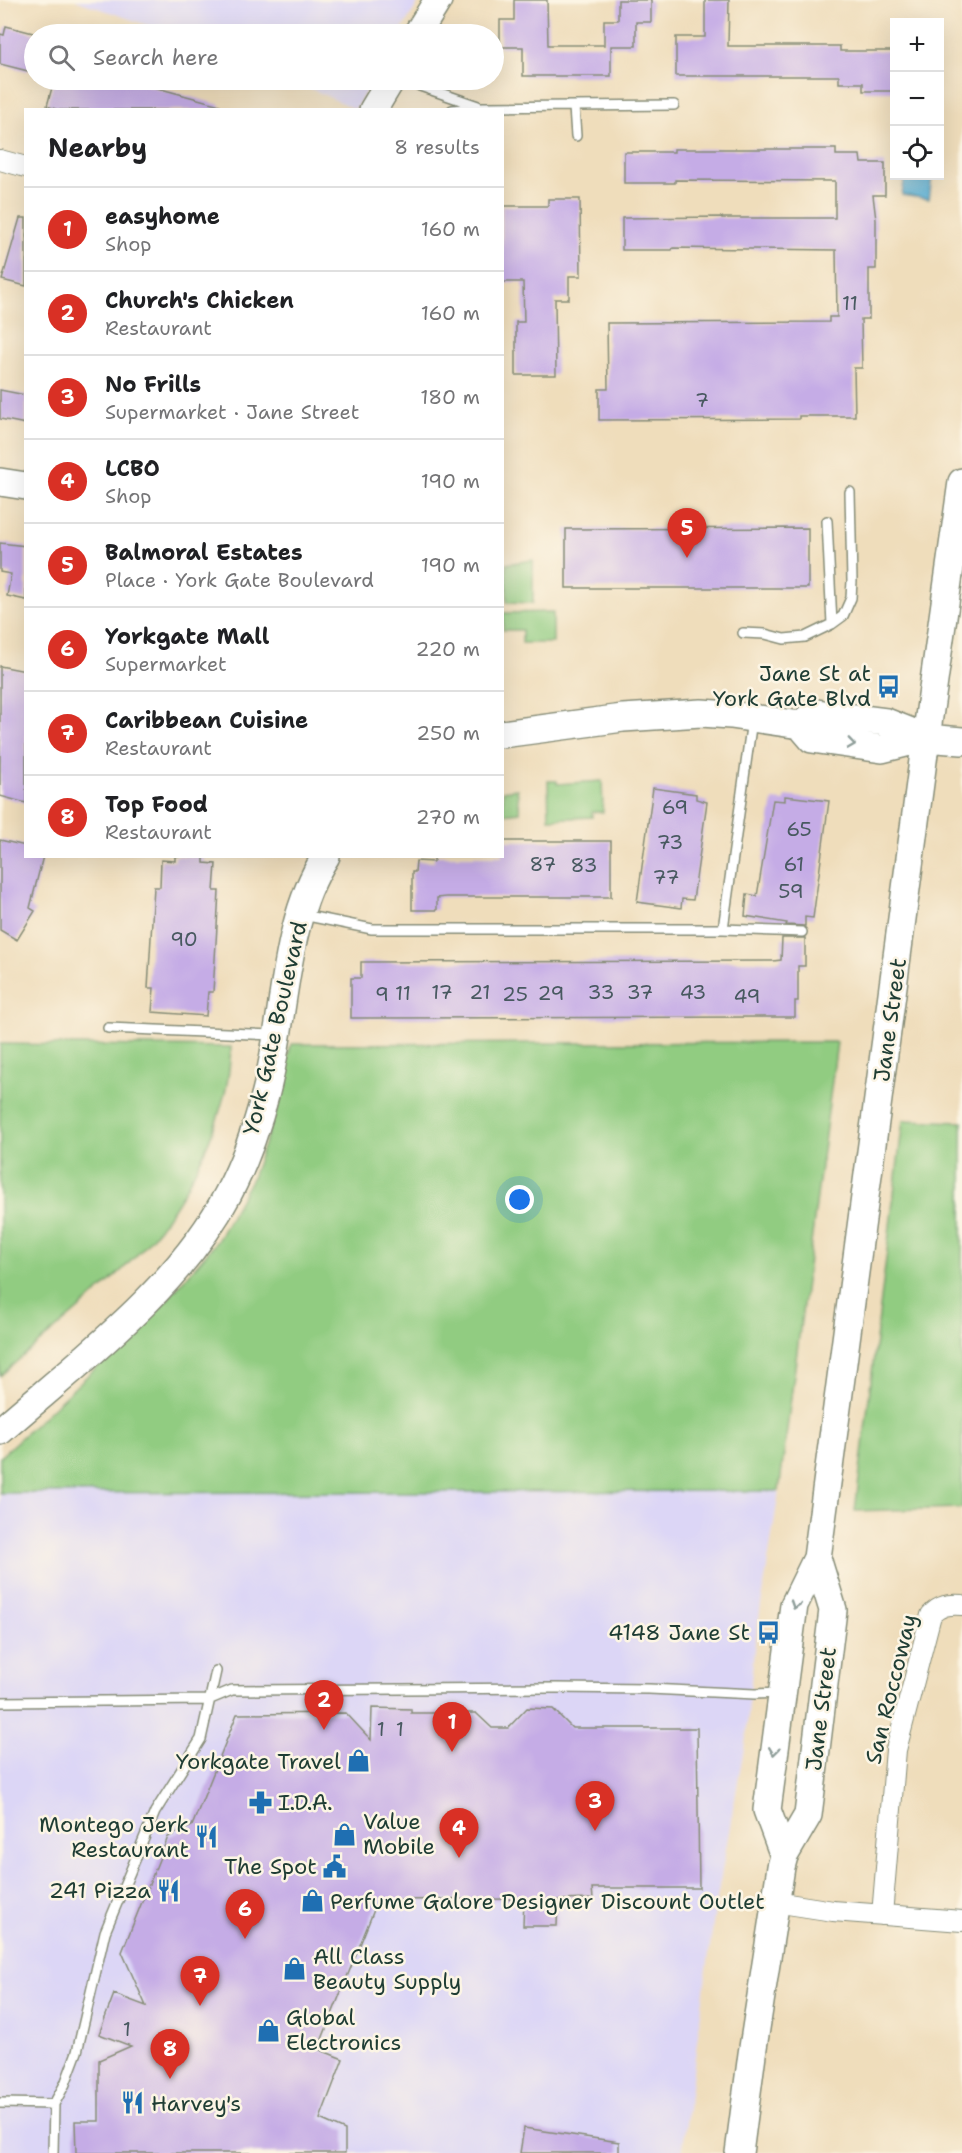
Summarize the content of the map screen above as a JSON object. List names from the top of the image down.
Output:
{
  "streets": {
    "main road": ["Jane Street", "York Gate Boulevard"],
    "street": ["San Roccoway"]
  },
  "places": {
    "bus stop": ["Jane St at York Gate Blvd", "4148 Jane St"],
    "shop": [
      "Yorkgate Travel",
      "Value Mobile",
      "Perfume Galore Designer Discount Outlet",
      "All Class Beauty Supply",
      "Global Electronics"
    ],
    "pharmacy": ["I.D.A."],
    "restaurant": ["Montego Jerk Restaurant", "241 Pizza", "Harvey's"],
    "public building": ["The Spot"]
  },
  "house_numbers": [
    "11",
    "7",
    "69",
    "65",
    "73",
    "87",
    "61",
    "83",
    "77",
    "59",
    "90",
    "17",
    "21",
    "33",
    "37",
    "43",
    "11",
    "29",
    "9",
    "25",
    "49",
    "1",
    "1",
    "1"
  ],
  "page": {
    "map_buttons": ["+", "−"],
    "search": "Search here",
    "heading": ["Nearby", "8 results"],
    "list": [
      {
        "mark": "1",
        "name": "easyhome",
        "note": "Shop",
        "value": "160 m"
      },
      {
        "mark": "2",
        "name": "Church's Chicken",
        "note": "Restaurant",
        "value": "160 m"
      },
      {
        "mark": "3",
        "name": "No Frills",
        "note": "Supermarket · Jane Street",
        "value": "180 m"
      },
      {
        "mark": "4",
        "name": "LCBO",
        "note": "Shop",
        "value": "190 m"
      },
      {
        "mark": "5",
        "name": "Balmoral Estates",
        "note": "Place · York Gate Boulevard",
        "value": "190 m"
      },
      {
        "mark": "6",
        "name": "Yorkgate Mall",
        "note": "Supermarket",
        "value": "220 m"
      },
      {
        "mark": "7",
        "name": "Caribbean Cuisine",
        "note": "Restaurant",
        "value": "250 m"
      },
      {
        "mark": "8",
        "name": "Top Food",
        "note": "Restaurant",
        "value": "270 m"
      }
    ],
    "pins": [
      "5",
      "2",
      "1",
      "3",
      "4",
      "6",
      "7",
      "8"
    ]
  }
}
